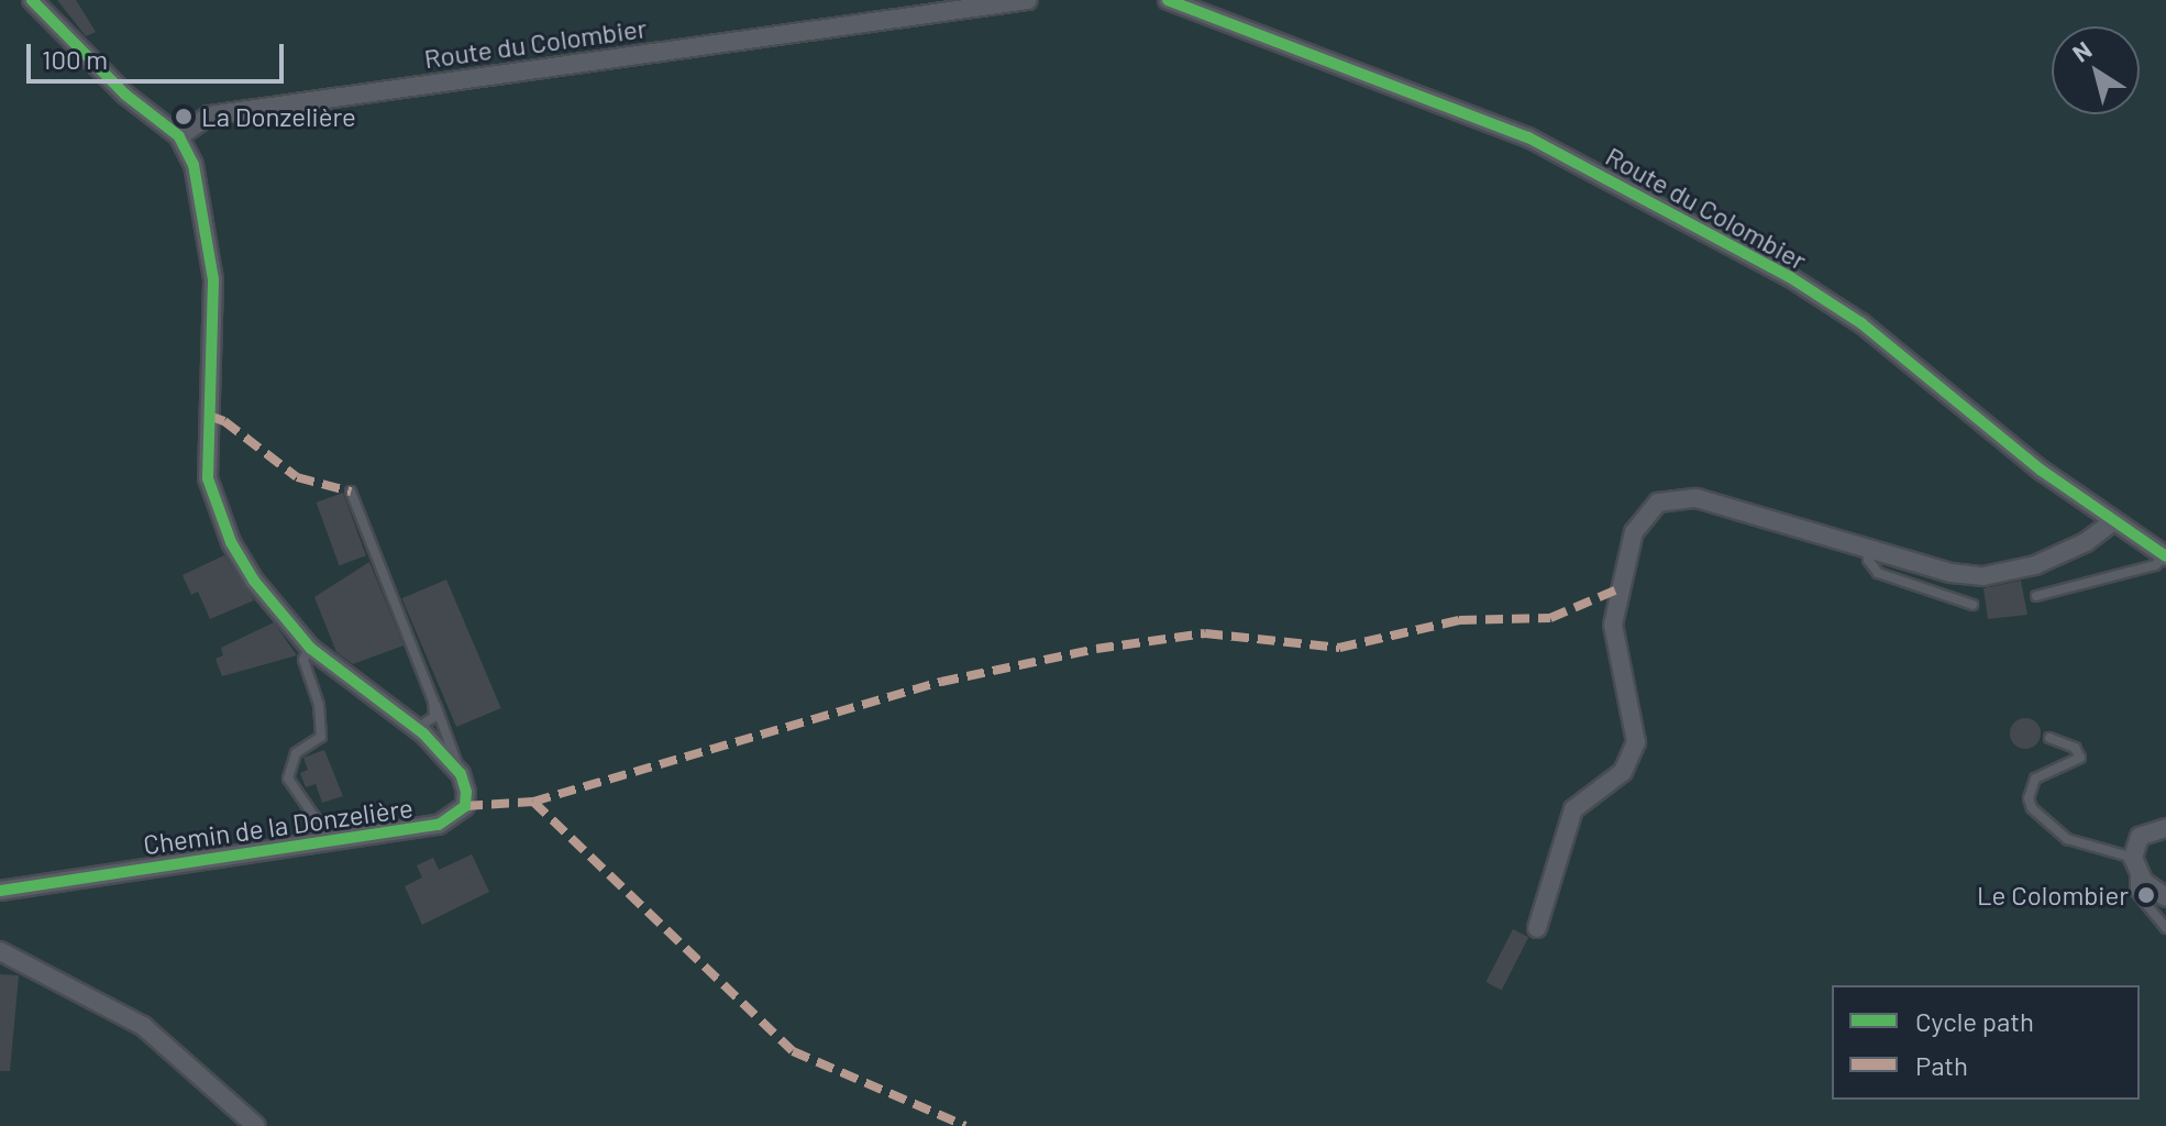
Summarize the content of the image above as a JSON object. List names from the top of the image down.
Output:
{
  "streets": {
    "street": ["Route du Colombier", "Chemin de la Donzelière"]
  },
  "places": ["La Donzelière", "Le Colombier"],
  "legend": ["Cycle path", "Path"],
  "scale_bar": "100 m",
  "north": "top left"
}
